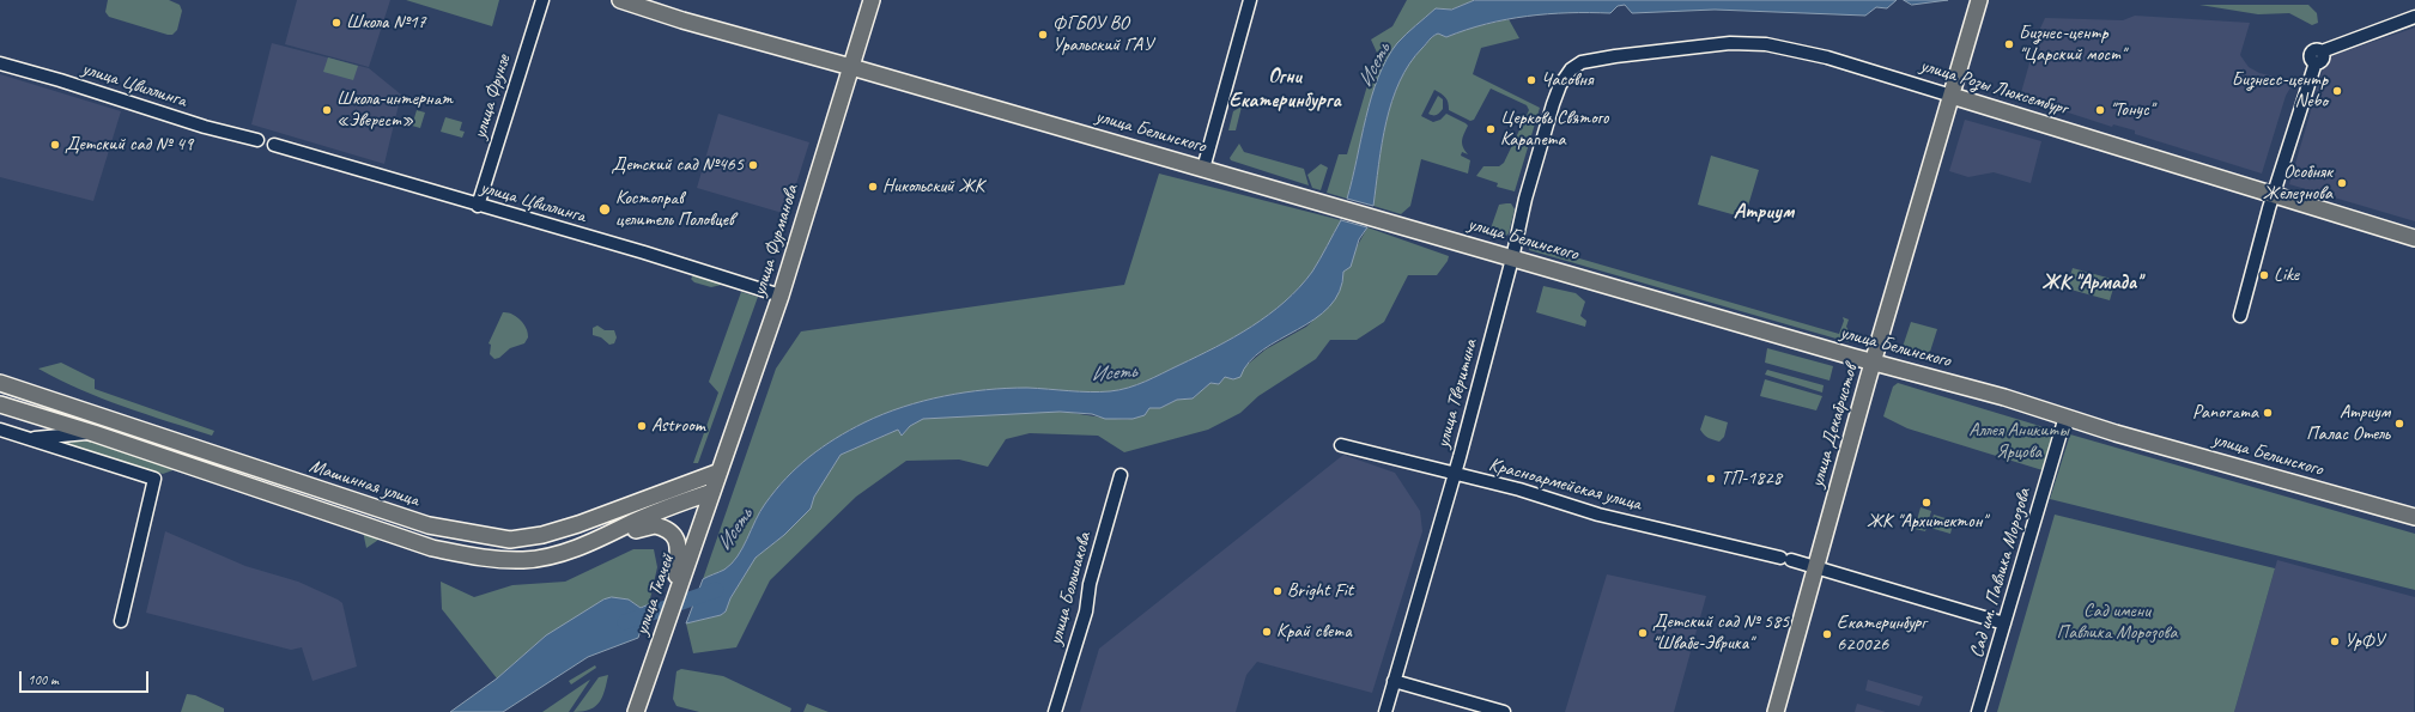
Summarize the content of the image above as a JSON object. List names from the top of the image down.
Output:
{
  "streets": {
    "main road": [
      "улица Розы Люксембург",
      "улица Белинского",
      "улица Фурманова",
      "улица Декабристов",
      "Машинная улица",
      "улица Ткачей"
    ],
    "street": [
      "улица Цвиллинга",
      "улица Фрунзе",
      "улица Тверитина",
      "Красноармейская улица",
      "Сад им. Павлика Морозова",
      "улица Большакова"
    ]
  },
  "crossings": [
    ["улица Цвиллинга", "улица Фрунзе"],
    ["улица Цвиллинга", "улица Фурманова"],
    ["улица Розы Люксембург", "улица Тверитина"],
    ["улица Розы Люксембург", "улица Декабристов"],
    ["улица Белинского", "улица Фурманова"],
    ["улица Белинского", "улица Тверитина"],
    ["улица Белинского", "улица Декабристов"],
    ["улица Белинского", "Сад им. Павлика Морозова"],
    ["улица Фурманова", "Машинная улица"],
    ["улица Фурманова", "улица Ткачей"],
    ["улица Тверитина", "Красноармейская улица"],
    ["улица Декабристов", "Красноармейская улица"],
    ["Машинная улица", "улица Ткачей"],
    ["Красноармейская улица", "Сад им. Павлика Морозова"]
  ],
  "districts": ["Огни Екатеринбурга", "Атриум", "ЖК \"Армада\""],
  "water": ["Исеть"],
  "parks": ["Аллея Аникиты Ярцова", "Сад имени Павлика Морозова"],
  "places": [
    "Школа №17",
    "ФГБОУ ВО Уральский ГАУ",
    "Бизнес-центр \"Царский мост\"",
    "Часовня",
    "Бизнесс-центр Nebo",
    "Школа-интернат «Эверест»",
    "\"Тонус\"",
    "Церковь Святого Карапета",
    "Детский сад № 49",
    "Детский сад №465",
    "Особняк Железнова",
    "Никольский ЖК",
    "Костоправ целитель Половцев",
    "Like",
    "Panorama",
    "Атриум Палас Отель",
    "Astroom",
    "ТП-1828",
    "ЖК \"Архитектон\"",
    "Bright Fit",
    "Край света",
    "Детский сад № 585 \"Швабе-Эврика\"",
    "Екатеринбург 620026",
    "УрФУ"
  ],
  "scale_bar": "100 m"
}
